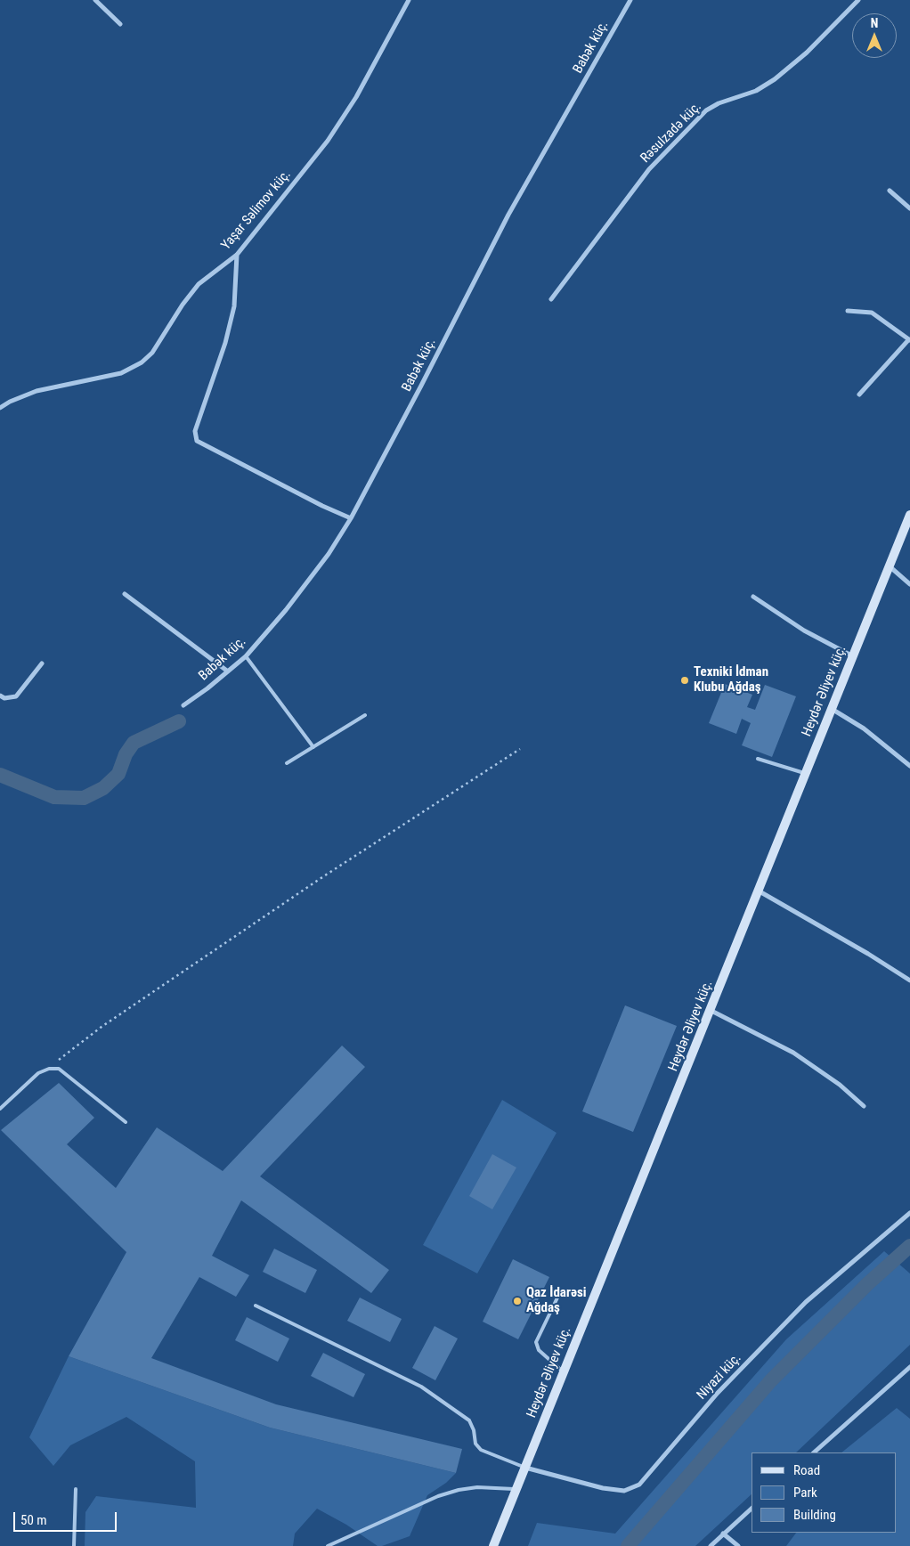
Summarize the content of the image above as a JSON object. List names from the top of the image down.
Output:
{
  "streets": {
    "main road": ["Heydər Əliyev küç."],
    "street": [
      "Babək küç.",
      "Rəsulzadə küç.",
      "Yaşar Səlimov küç.",
      "Niyazi küç."
    ]
  },
  "crossings": [
    ["Heydər Əliyev küç.", "Niyazi küç."]
  ],
  "places": ["Texniki İdman Klubu Ağdaş", "Qaz İdarəsi Ağdaş"],
  "legend": ["Road", "Park", "Building"],
  "scale_bar": "50 m",
  "north": "top"
}
